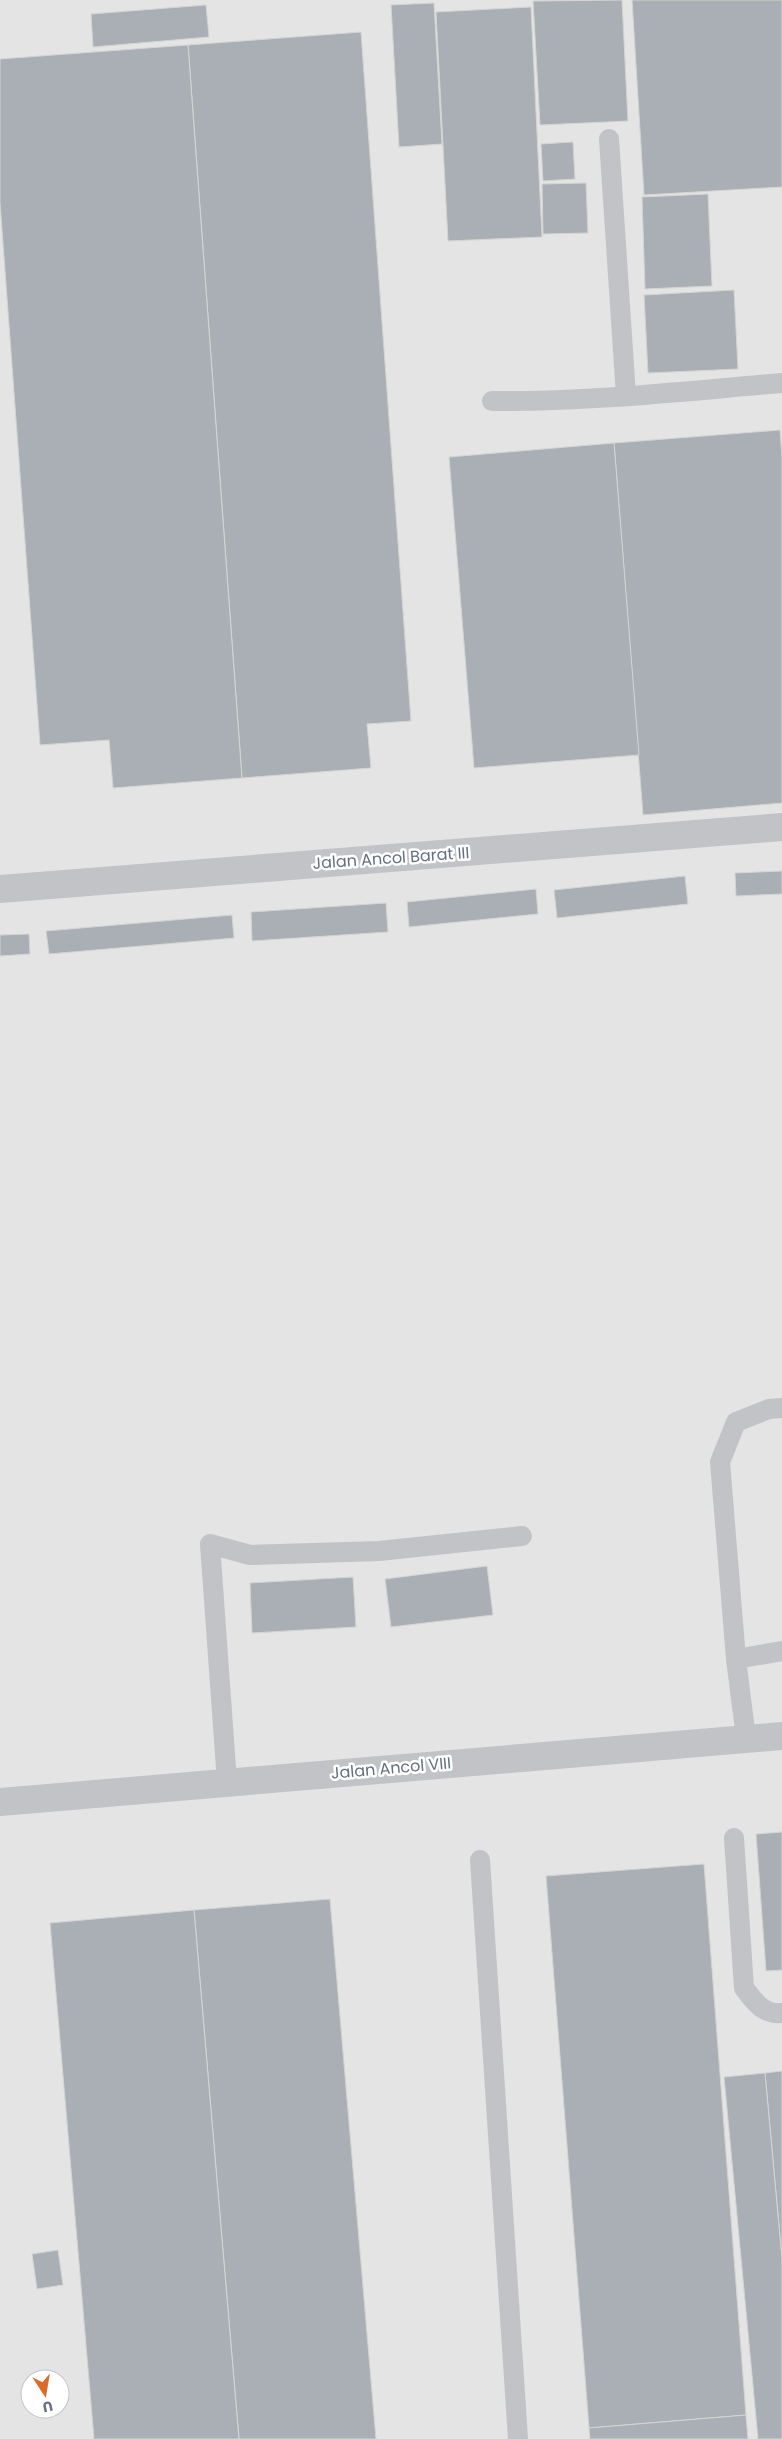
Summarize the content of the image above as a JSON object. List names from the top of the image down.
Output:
{
  "streets": {
    "street": ["Jalan Ancol Barat III", "Jalan Ancol VIII"]
  },
  "north": "bottom"
}
